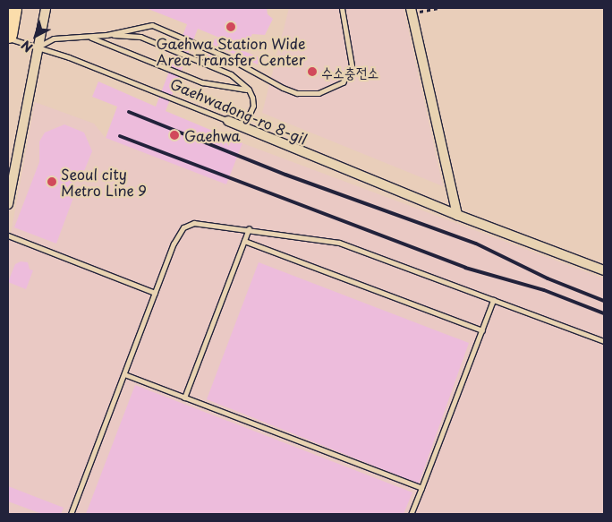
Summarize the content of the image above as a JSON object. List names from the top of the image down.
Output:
{
  "streets": {
    "street": ["Gaehwadong-ro 8-gil"]
  },
  "places": [
    "Gaehwa Station Wide Area Transfer Center",
    "수소충전소",
    "Gaehwa",
    "Seoul city Metro Line 9"
  ],
  "north": "bottom left"
}
